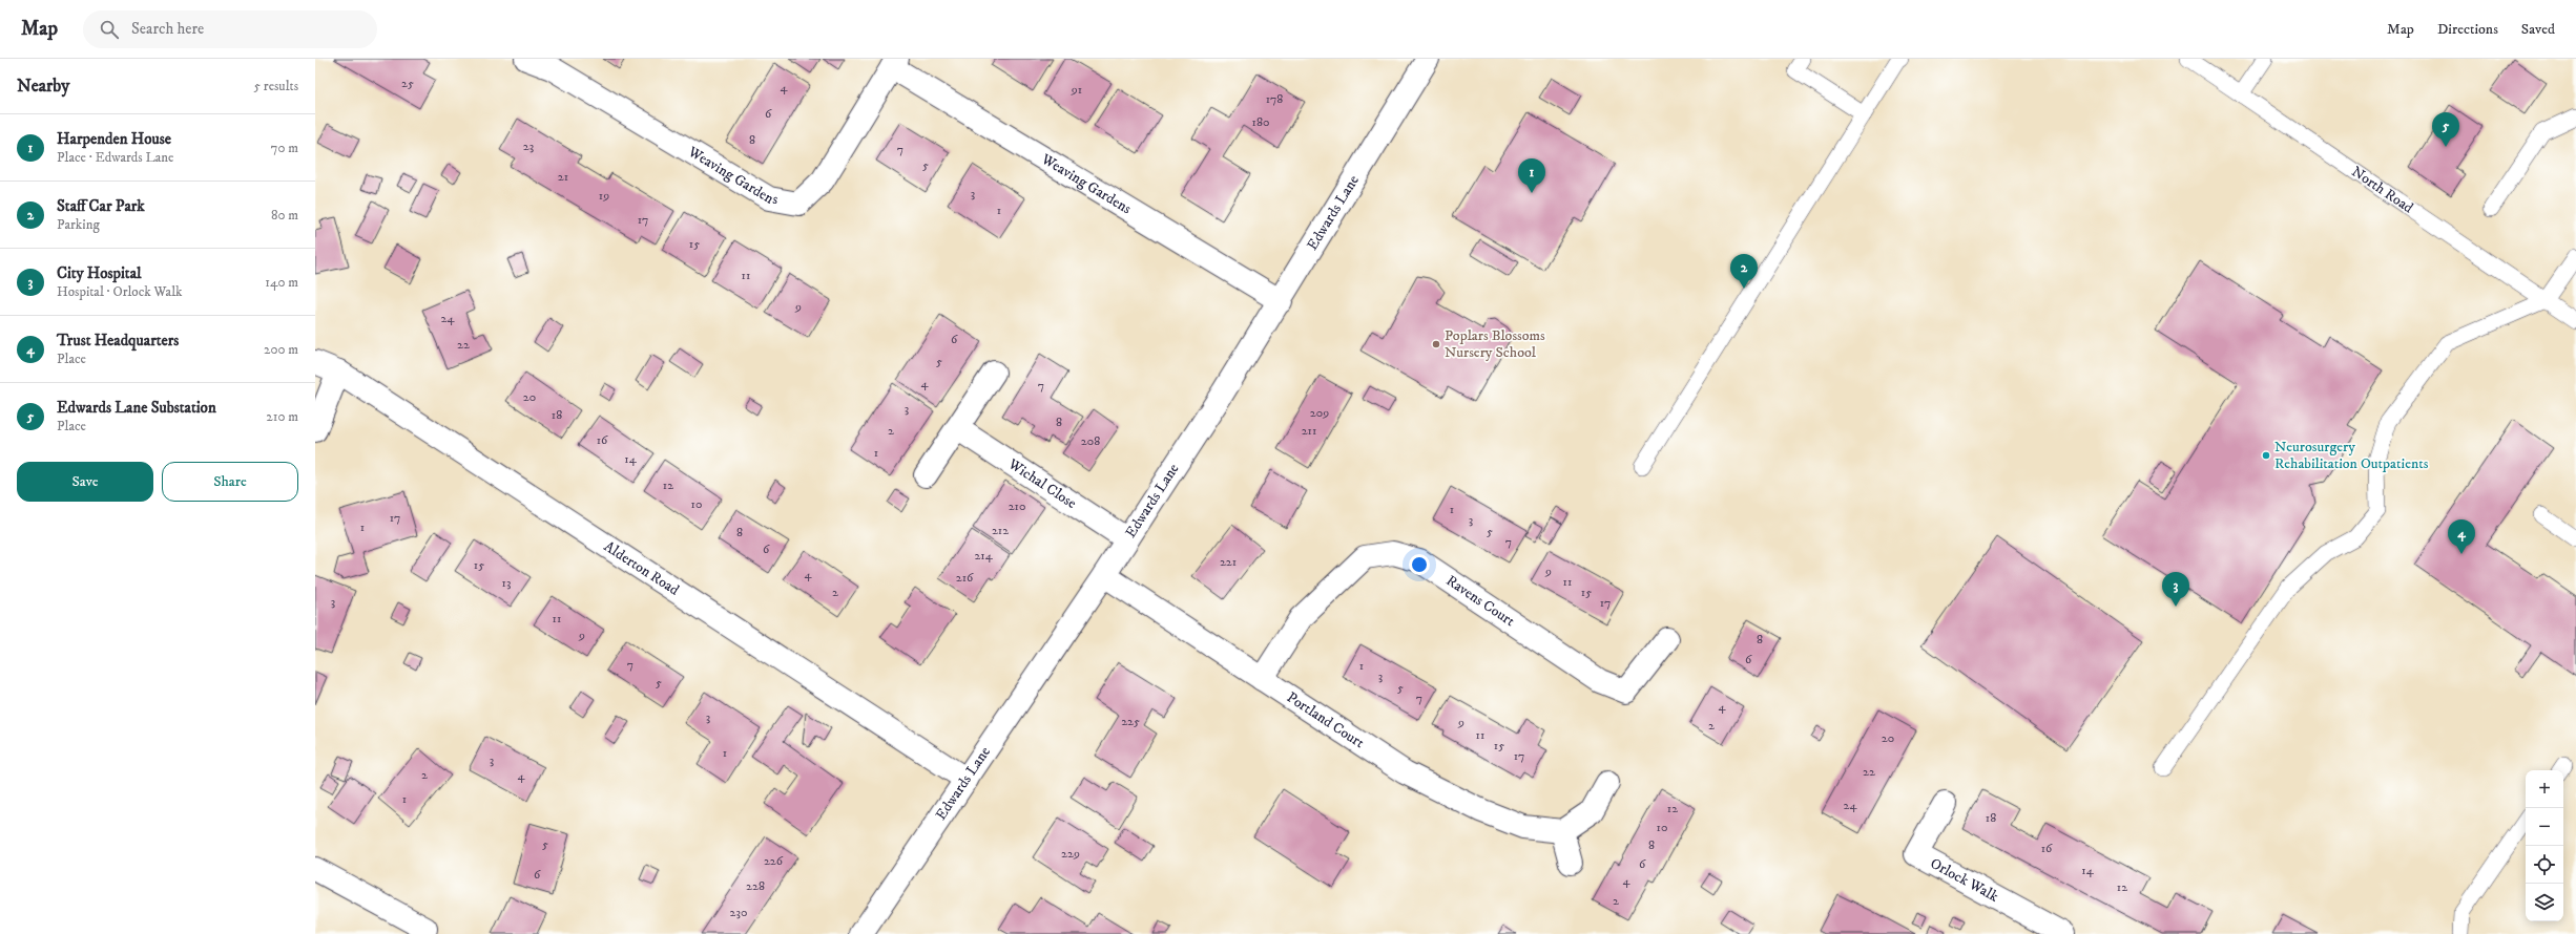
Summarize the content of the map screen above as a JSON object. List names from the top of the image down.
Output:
{
  "streets": {
    "street": [
      "Weaving Gardens",
      "Edwards Lane",
      "Wichal Close",
      "Alderton Road",
      "Ravens Court",
      "Portland Court",
      "Orlock Walk"
    ],
    "lane": ["North Road"]
  },
  "crossings": [
    ["Weaving Gardens", "Edwards Lane"],
    ["Edwards Lane", "Wichal Close"],
    ["Edwards Lane", "Alderton Road"],
    ["Edwards Lane", "Portland Court"],
    ["Ravens Court", "Portland Court"]
  ],
  "places": ["Poplars Blossoms Nursery School", "Neurosurgery Rehabilitation Outpatients"],
  "house_numbers": [
    "25",
    "4",
    "91",
    "178",
    "6",
    "180",
    "8",
    "23",
    "7",
    "5",
    "21",
    "3",
    "19",
    "1",
    "17",
    "15",
    "11",
    "9",
    "24",
    "6",
    "22",
    "5",
    "4",
    "7",
    "20",
    "3",
    "209",
    "18",
    "8",
    "2",
    "211",
    "16",
    "208",
    "1",
    "14",
    "12",
    "10",
    "210",
    "1",
    "17",
    "3",
    "1",
    "212",
    "5",
    "8",
    "7",
    "6",
    "214",
    "221",
    "15",
    "9",
    "4",
    "216",
    "11",
    "13",
    "2",
    "15",
    "3",
    "17",
    "11",
    "9",
    "8",
    "6",
    "7",
    "1",
    "3",
    "5",
    "5",
    "7",
    "4",
    "3",
    "225",
    "9",
    "2",
    "11",
    "20",
    "15",
    "1",
    "17",
    "3",
    "22",
    "2",
    "4",
    "1",
    "24",
    "12",
    "18",
    "10",
    "5",
    "8",
    "16",
    "229",
    "226",
    "6",
    "14",
    "6",
    "4",
    "228",
    "12",
    "2",
    "230"
  ],
  "page": {
    "header": "Map",
    "search": "Search here",
    "nav": ["Map", "Directions", "Saved"],
    "heading": ["Nearby", "5 results"],
    "pins": [
      "5",
      "1",
      "2",
      "4",
      "3"
    ],
    "list": [
      {
        "mark": "1",
        "name": "Harpenden House",
        "note": "Place · Edwards Lane",
        "value": "70 m"
      },
      {
        "mark": "2",
        "name": "Staff Car Park",
        "note": "Parking",
        "value": "80 m"
      },
      {
        "mark": "3",
        "name": "City Hospital",
        "note": "Hospital · Orlock Walk",
        "value": "140 m"
      },
      {
        "mark": "4",
        "name": "Trust Headquarters",
        "note": "Place",
        "value": "200 m"
      },
      {
        "mark": "5",
        "name": "Edwards Lane Substation",
        "note": "Place",
        "value": "210 m"
      }
    ],
    "buttons": ["Save", "Share"],
    "map_buttons": ["+", "−"]
  }
}
